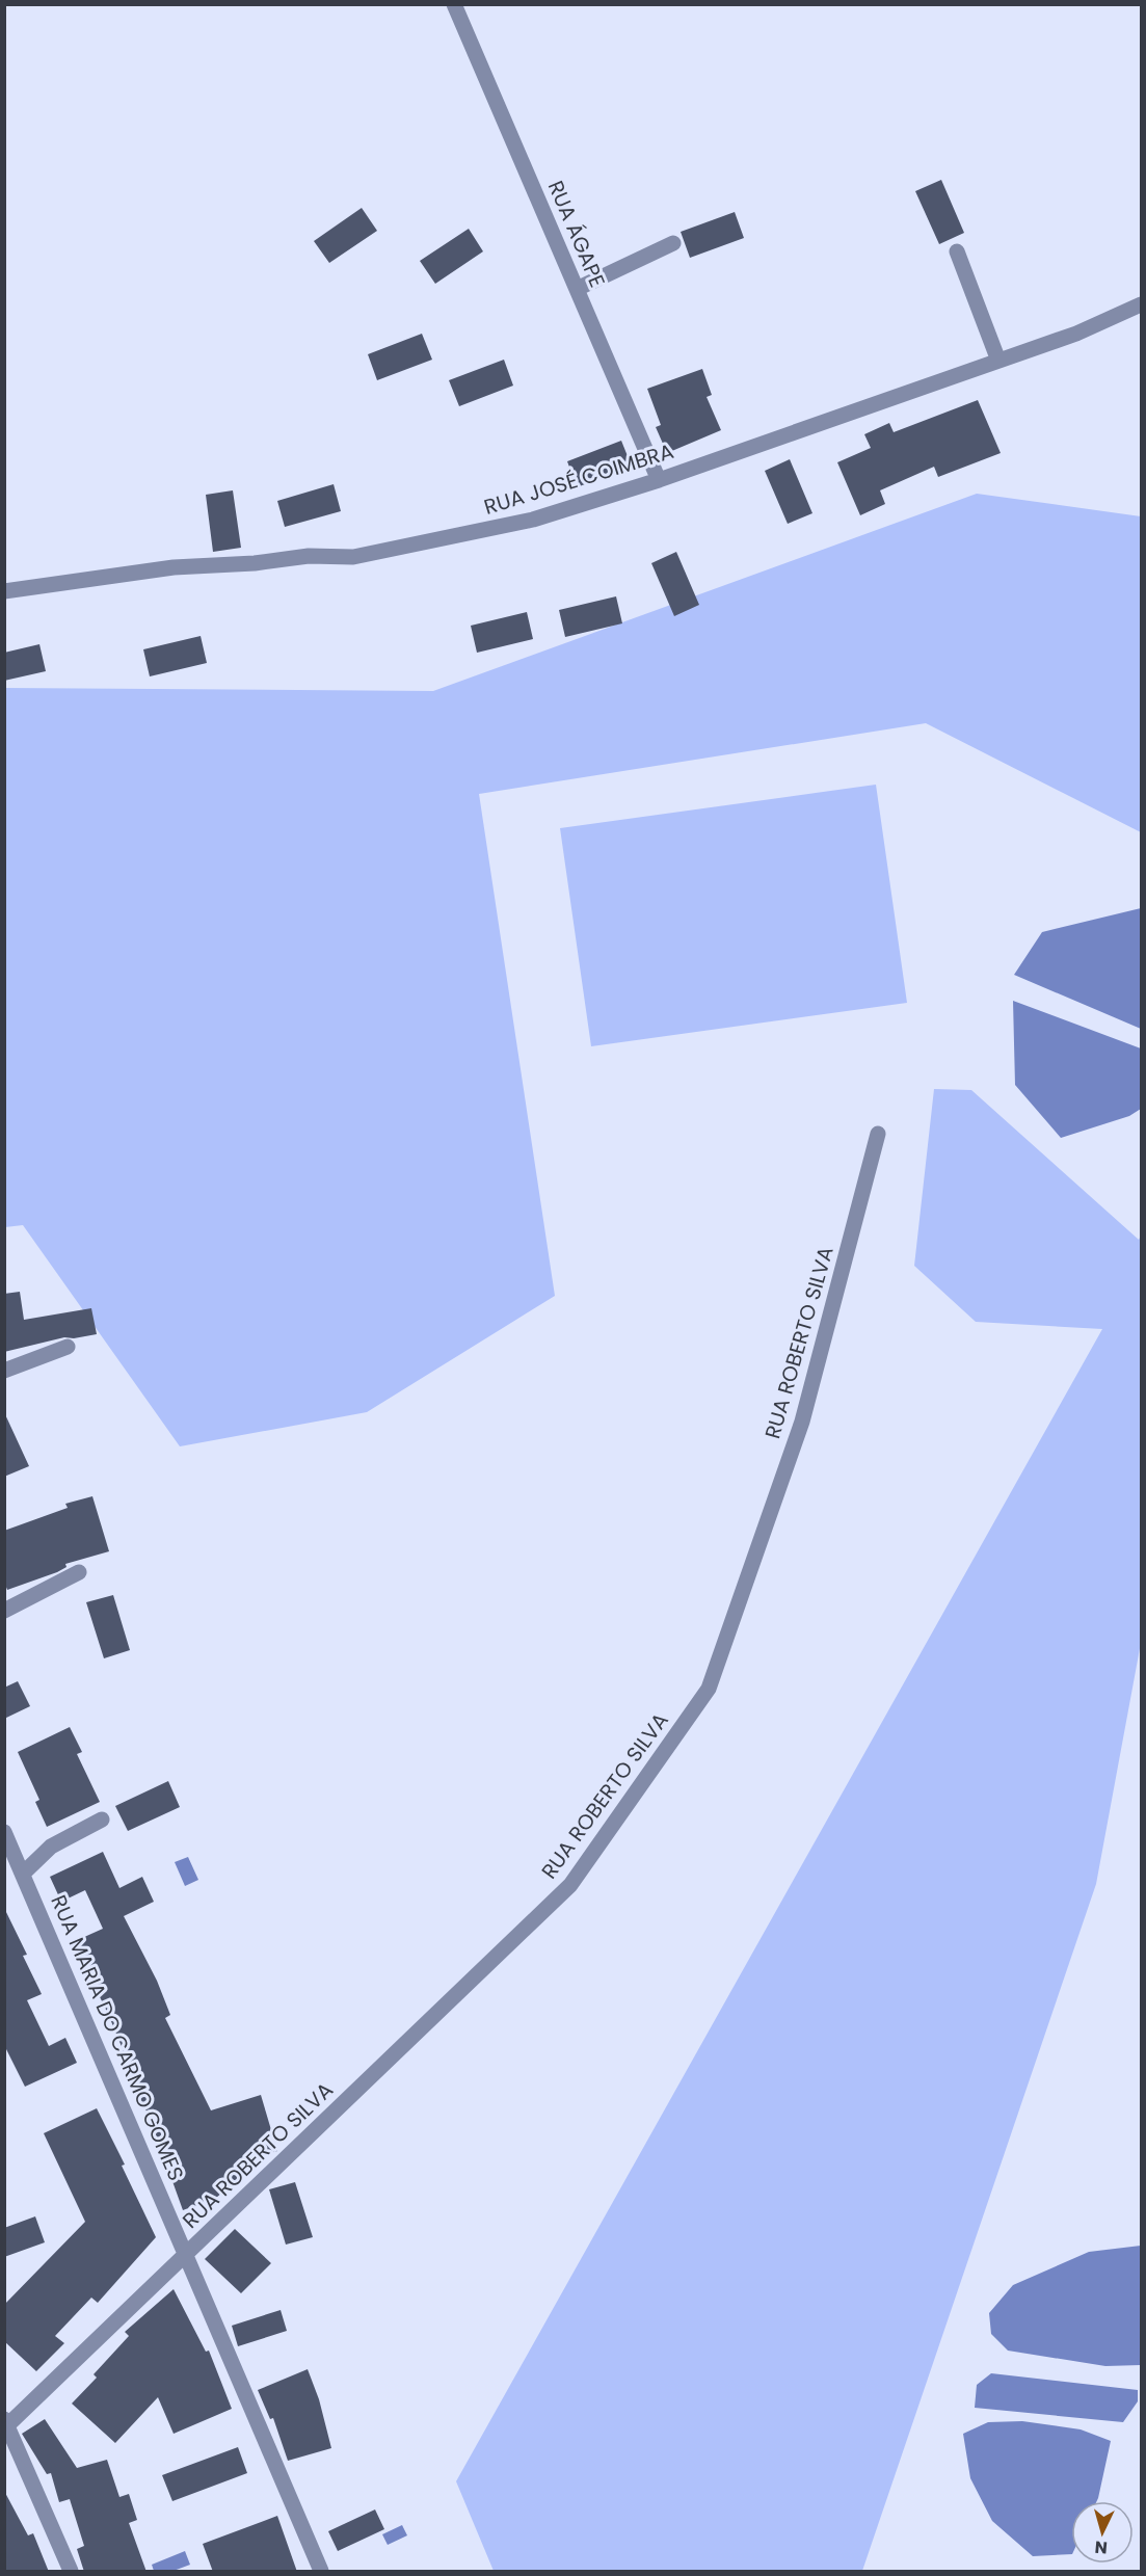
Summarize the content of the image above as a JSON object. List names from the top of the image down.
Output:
{
  "streets": {
    "street": [
      "RUA ÁGAPE",
      "RUA JOSÉ COIMBRA",
      "RUA ROBERTO SILVA",
      "RUA MARIA DO CARMO GOMES"
    ]
  },
  "crossings": [
    ["RUA ÁGAPE", "RUA JOSÉ COIMBRA"],
    ["RUA ROBERTO SILVA", "RUA MARIA DO CARMO GOMES"]
  ],
  "north": "bottom"
}
